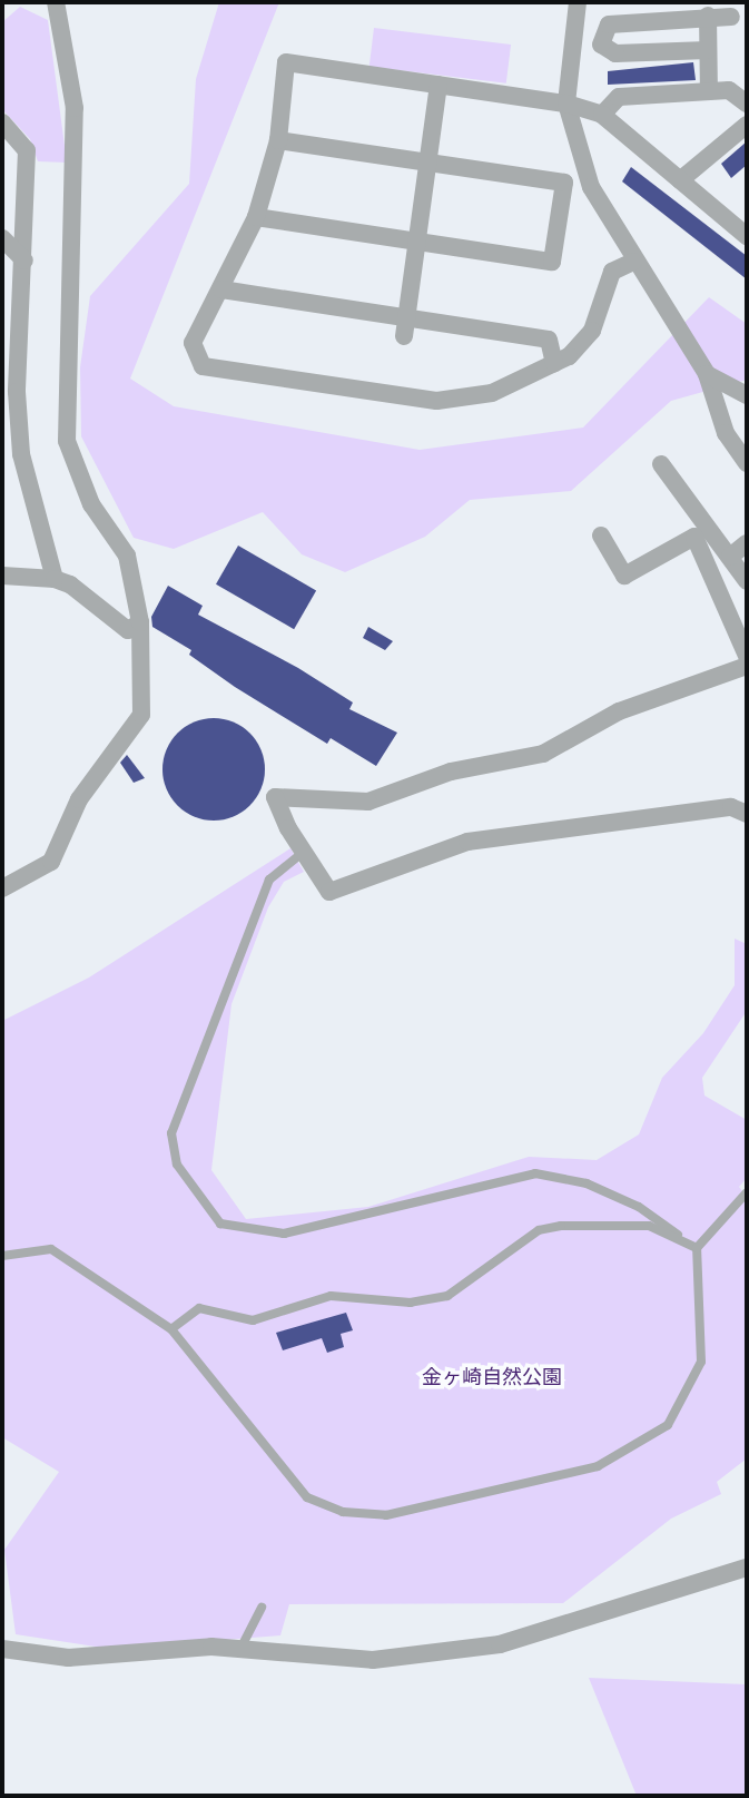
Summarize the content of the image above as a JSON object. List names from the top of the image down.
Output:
{
  "parks": ["金ヶ崎自然公園"]
}
